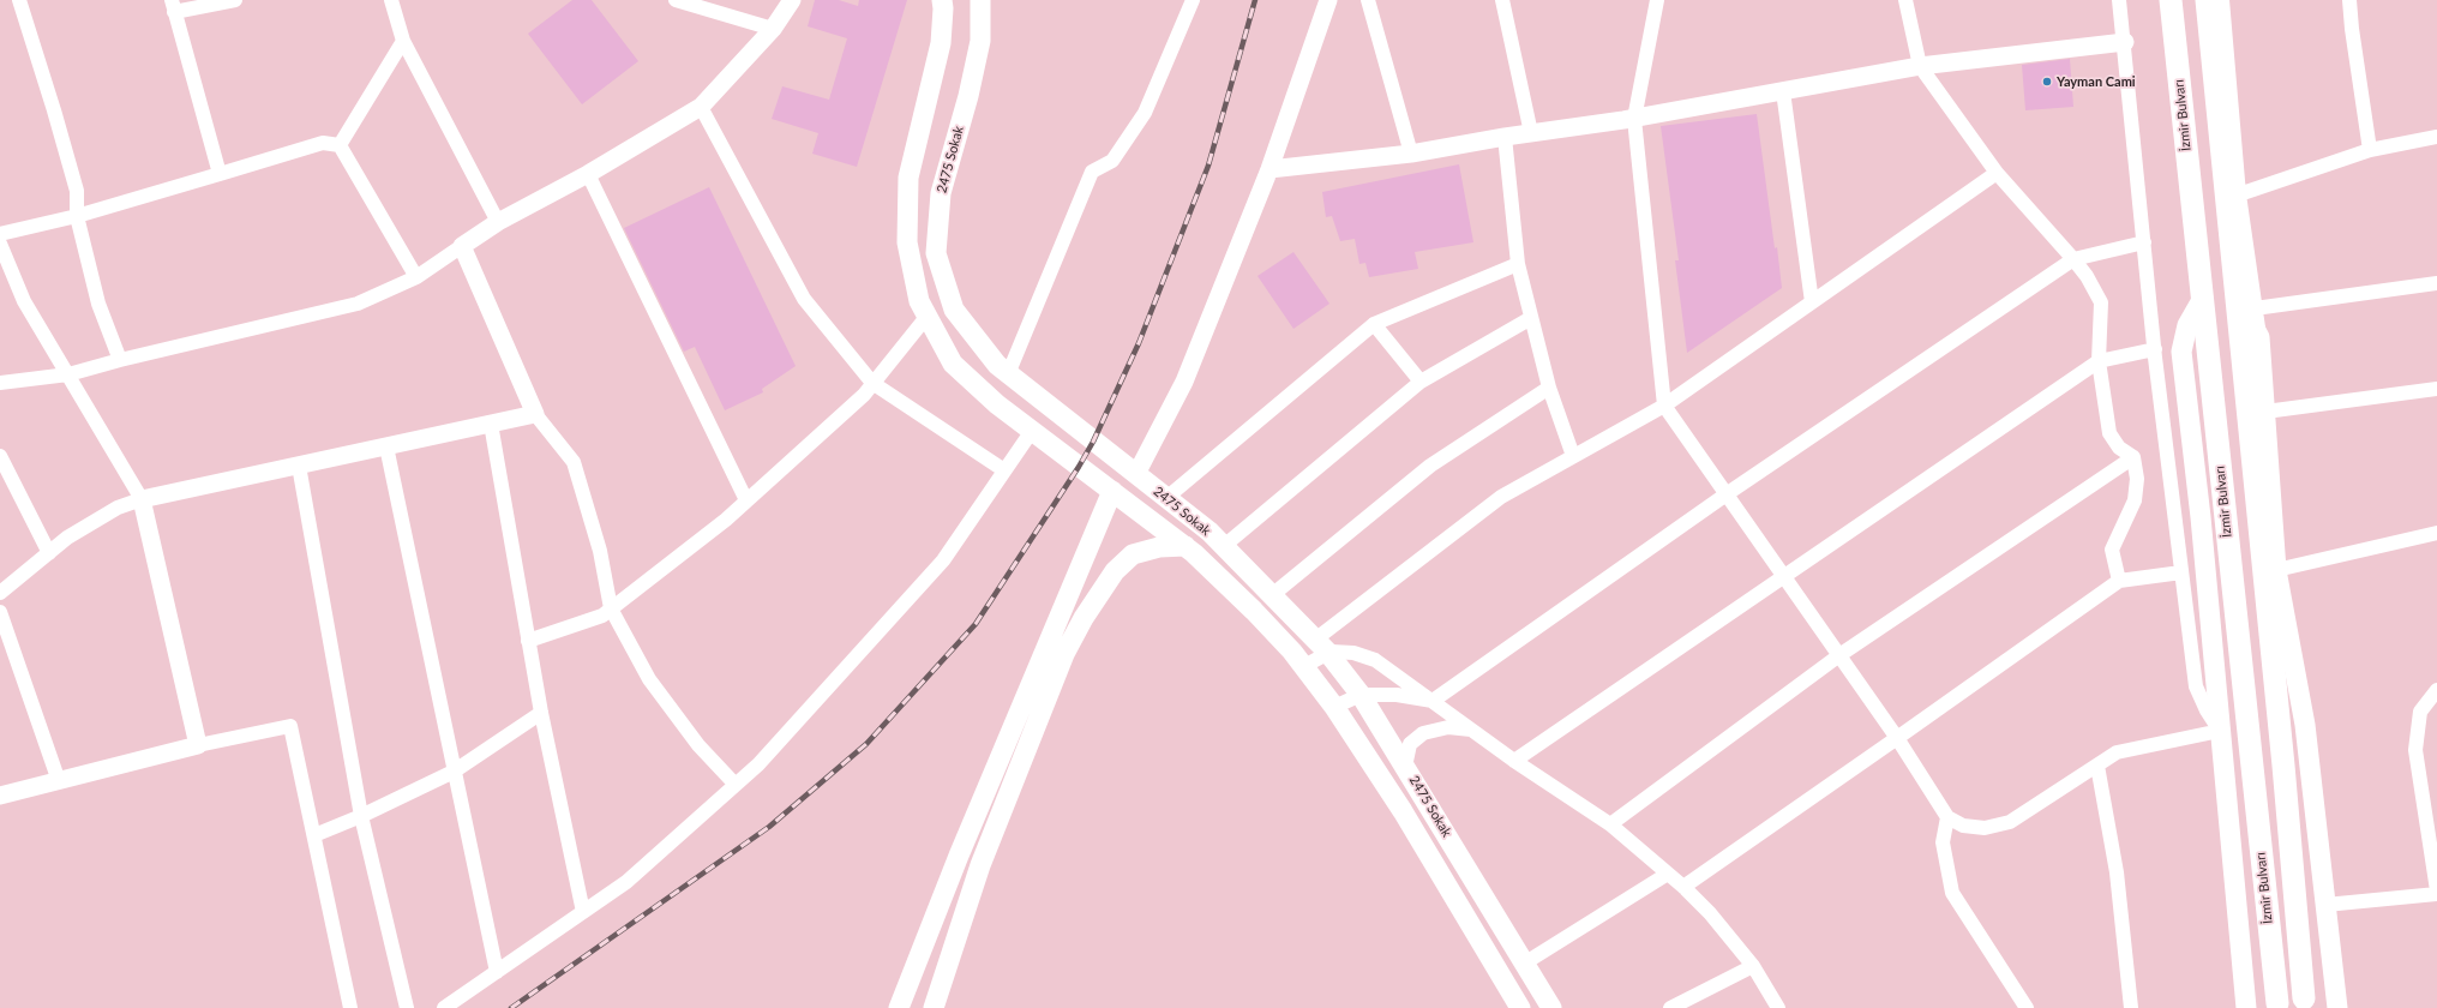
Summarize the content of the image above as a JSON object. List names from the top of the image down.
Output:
{
  "streets": {
    "main road": ["İzmir Bulvarı", "2475 Sokak"]
  },
  "places": ["Yayman Cami"]
}
